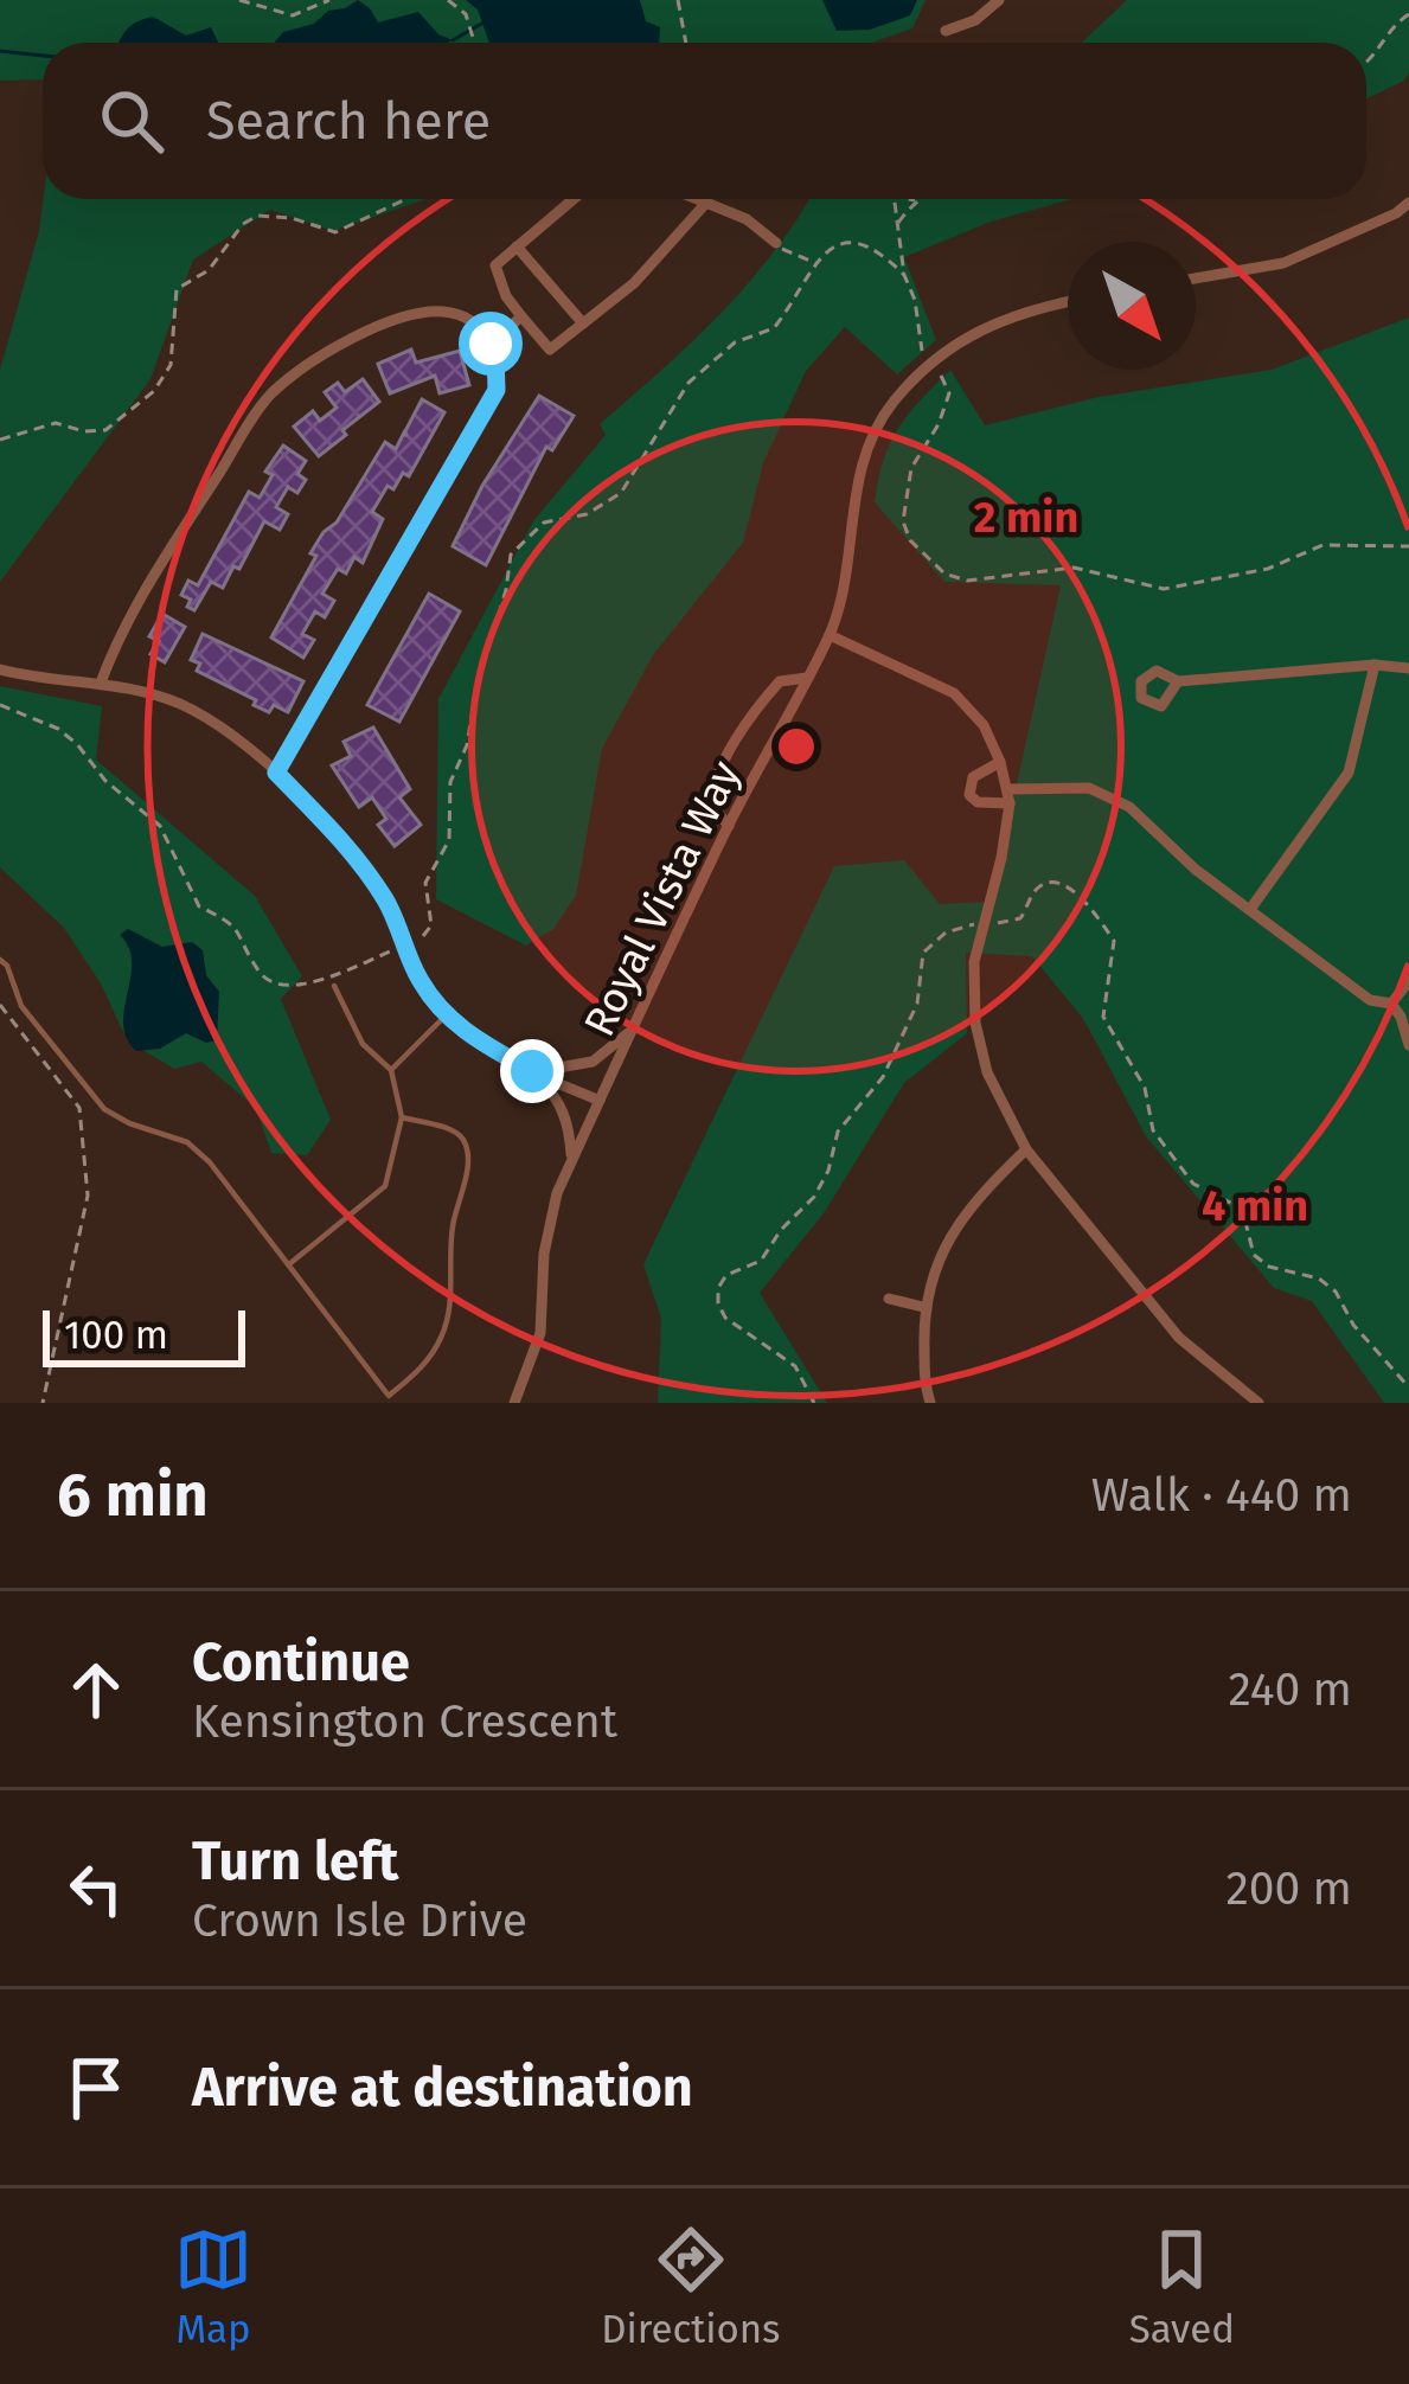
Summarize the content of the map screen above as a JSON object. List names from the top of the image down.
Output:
{
  "streets": {
    "street": ["Royal Vista Way"]
  },
  "scale_bar": "100 m",
  "north": "bottom right",
  "page": {
    "search": "Search here",
    "scale": "100 m",
    "heading": ["6 min", "Walk · 440 m"],
    "list": [
      ["Continue", "Kensington Crescent", "240 m"],
      ["Turn left", "Crown Isle Drive", "200 m"],
      "Arrive at destination"
    ],
    "nav": ["Map", "Directions", "Saved"]
  },
  "rings": ["2 min", "4 min"]
}
